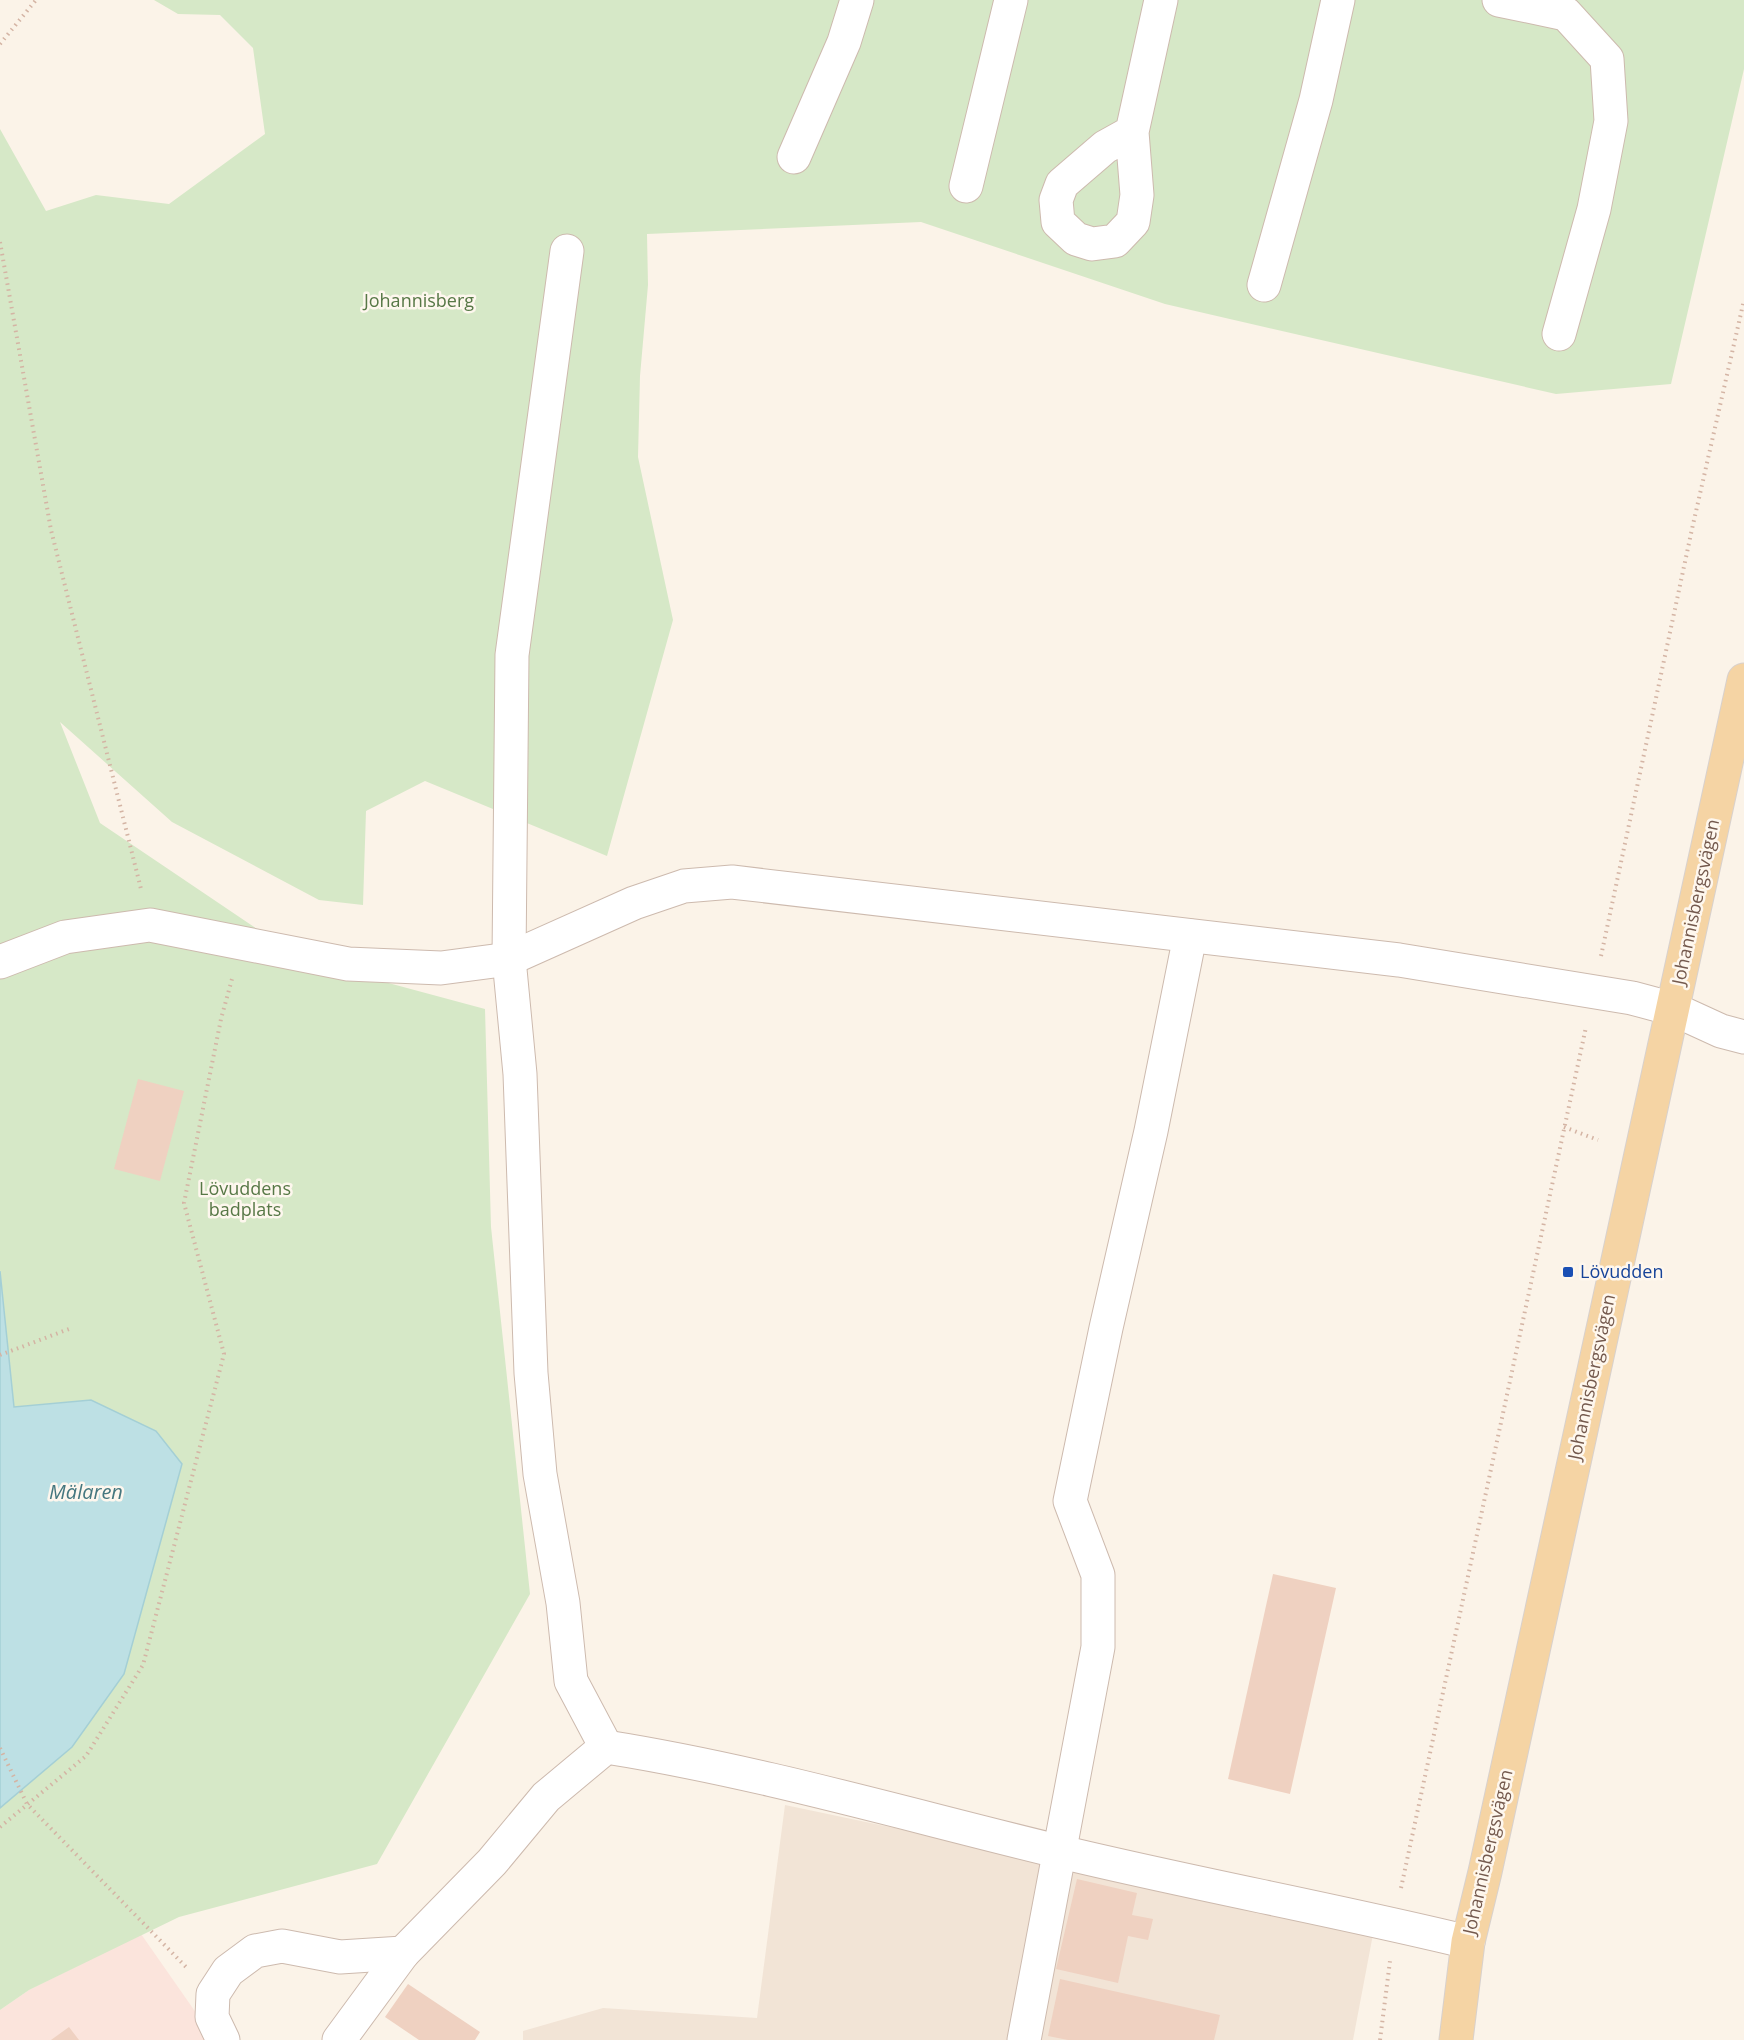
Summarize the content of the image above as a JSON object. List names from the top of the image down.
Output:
{
  "streets": {
    "main road": ["Johannisbergsvägen"]
  },
  "water": ["Mälaren"],
  "parks": ["Johannisberg", "Lövuddens badplats"],
  "places": {
    "transit": ["Lövudden"]
  }
}
